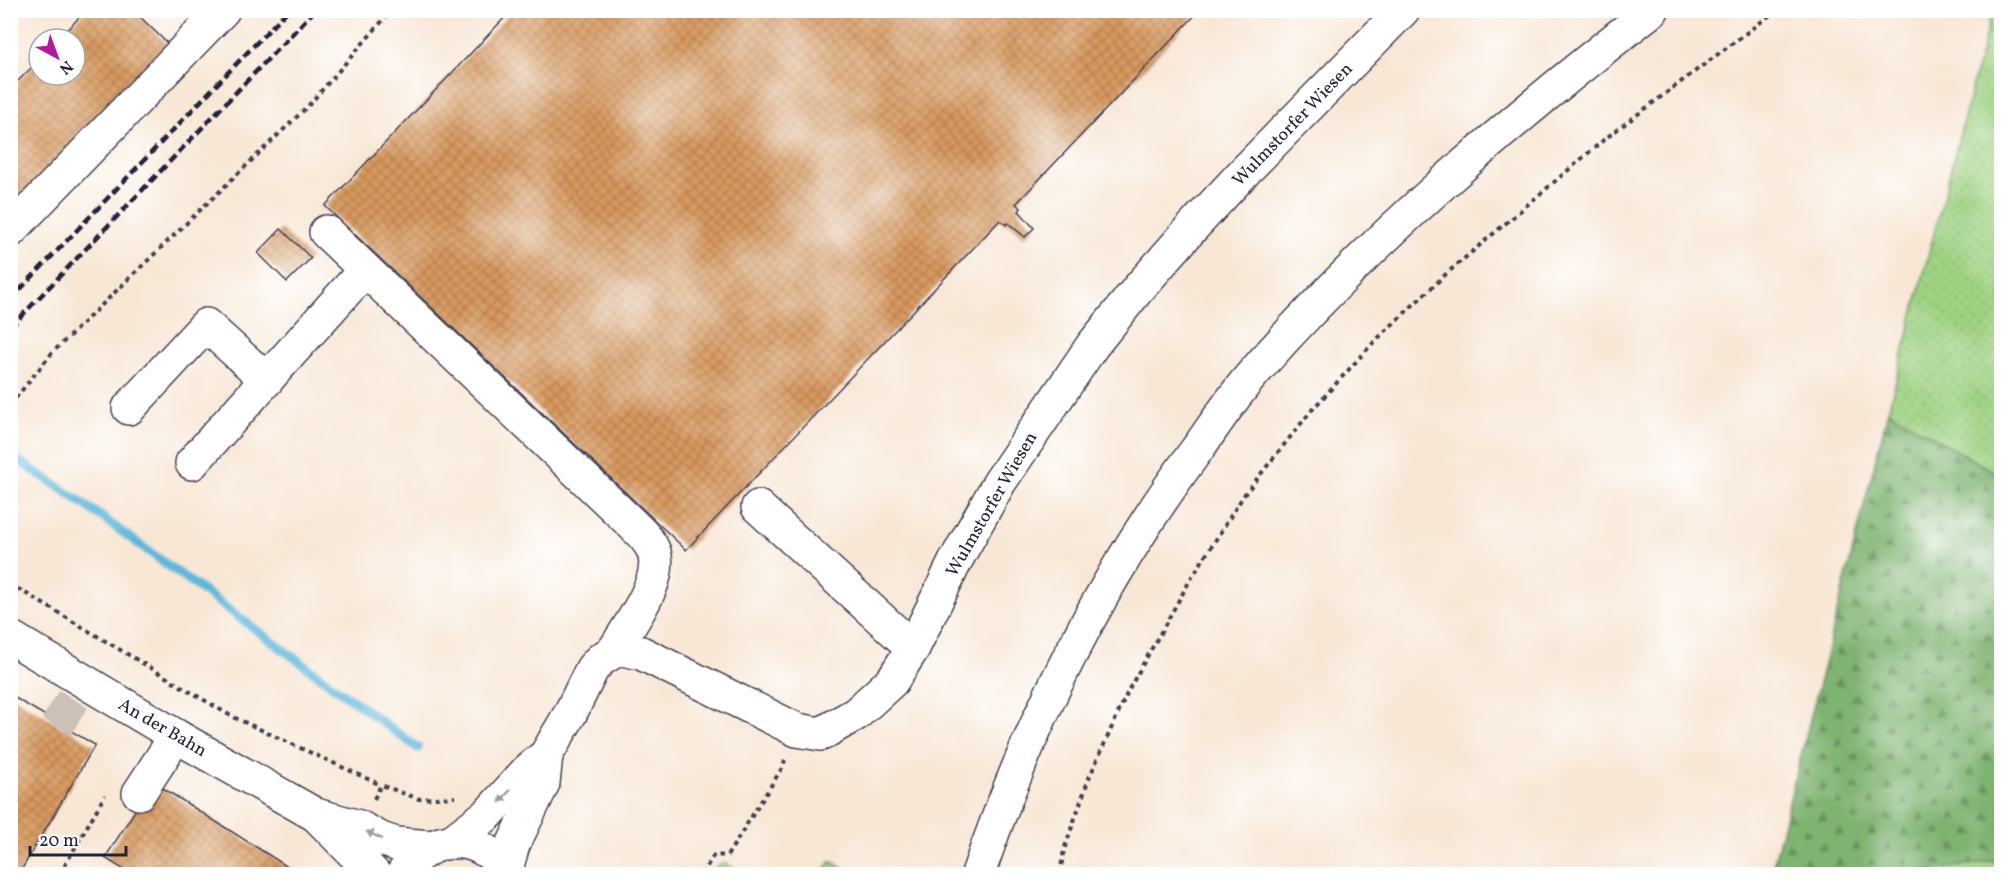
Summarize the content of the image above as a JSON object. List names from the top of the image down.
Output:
{
  "streets": {
    "street": ["Wulmstorfer Wiesen", "An der Bahn"]
  },
  "scale_bar": "20 m",
  "north": "bottom right"
}
